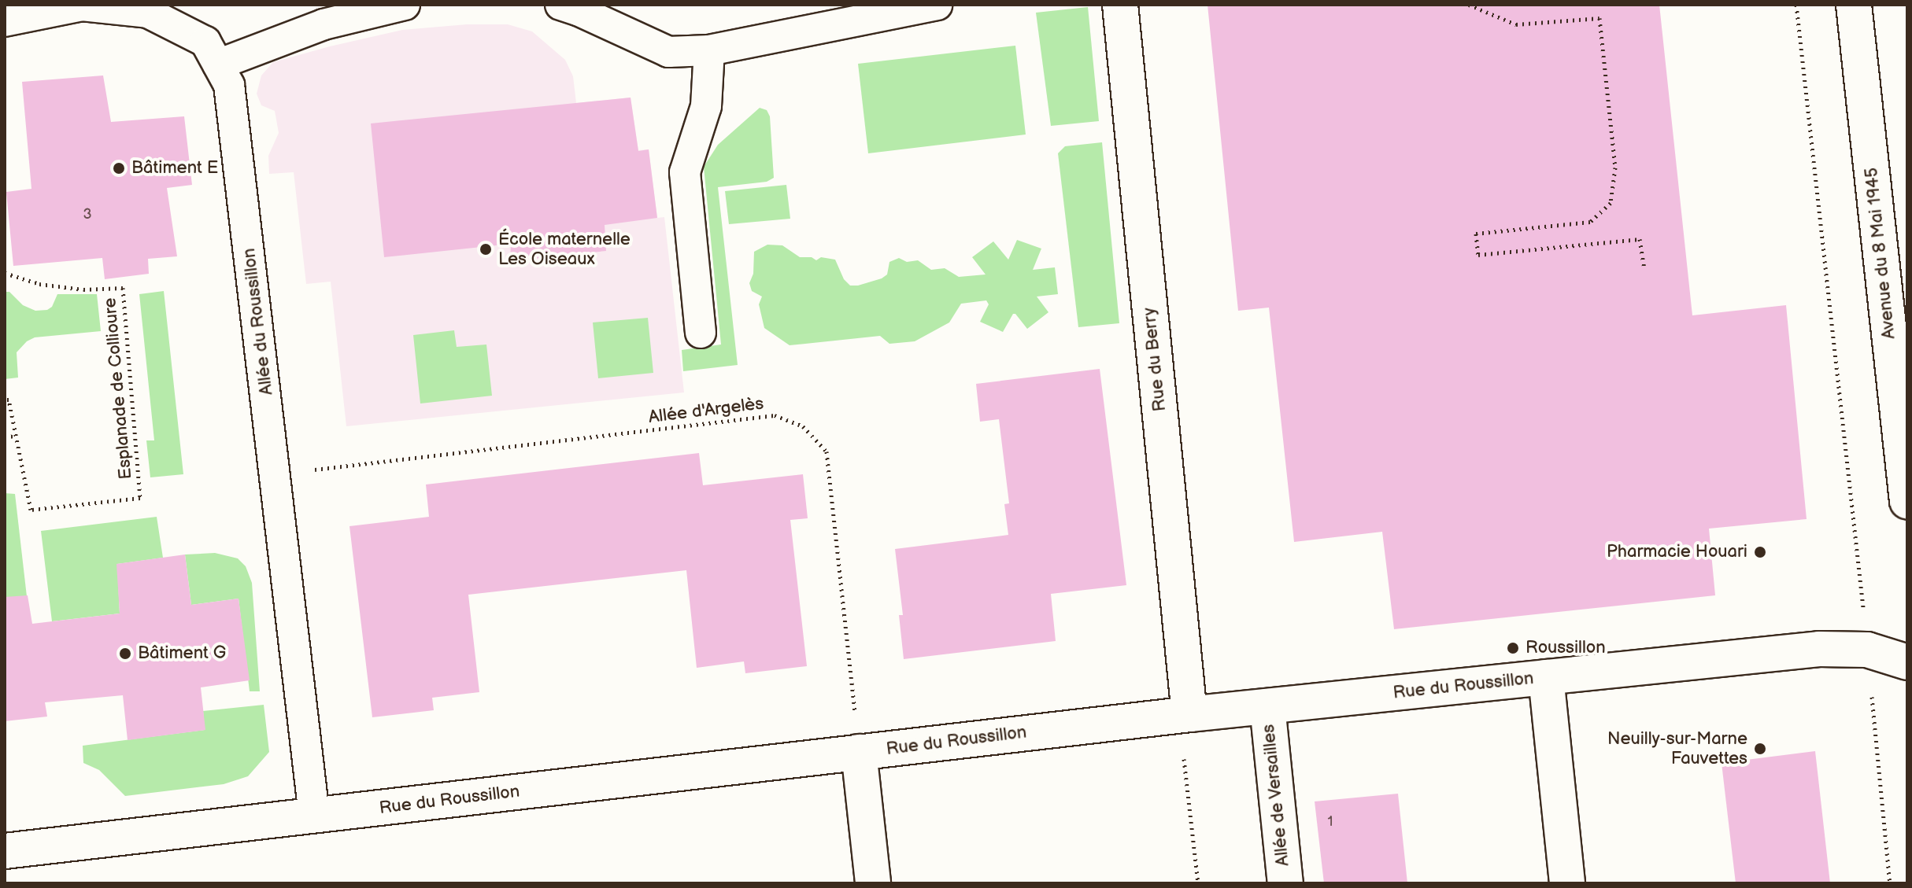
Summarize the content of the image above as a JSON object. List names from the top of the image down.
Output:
{
  "streets": {
    "street": [
      "Avenue du 8 Mai 1945",
      "Rue du Berry",
      "Rue du Roussillon",
      "Allée de Versailles"
    ],
    "lane": ["Allée du Roussillon"],
    "path": ["Esplanade de Collioure", "Allée d'Argelès"]
  },
  "crossings": [
    ["Allée du Roussillon", "Allée d'Argelès"],
    ["Allée du Roussillon", "Rue du Roussillon"],
    ["Rue du Berry", "Rue du Roussillon"],
    ["Allée d'Argelès", "Rue du Roussillon"],
    ["Rue du Roussillon", "Allée de Versailles"]
  ],
  "places": [
    "Bâtiment E",
    "École maternelle Les Oiseaux",
    "Pharmacie Houari",
    "Roussillon",
    "Bâtiment G",
    "Neuilly-sur-Marne Fauvettes"
  ],
  "house_numbers": ["3", "1"]
}
